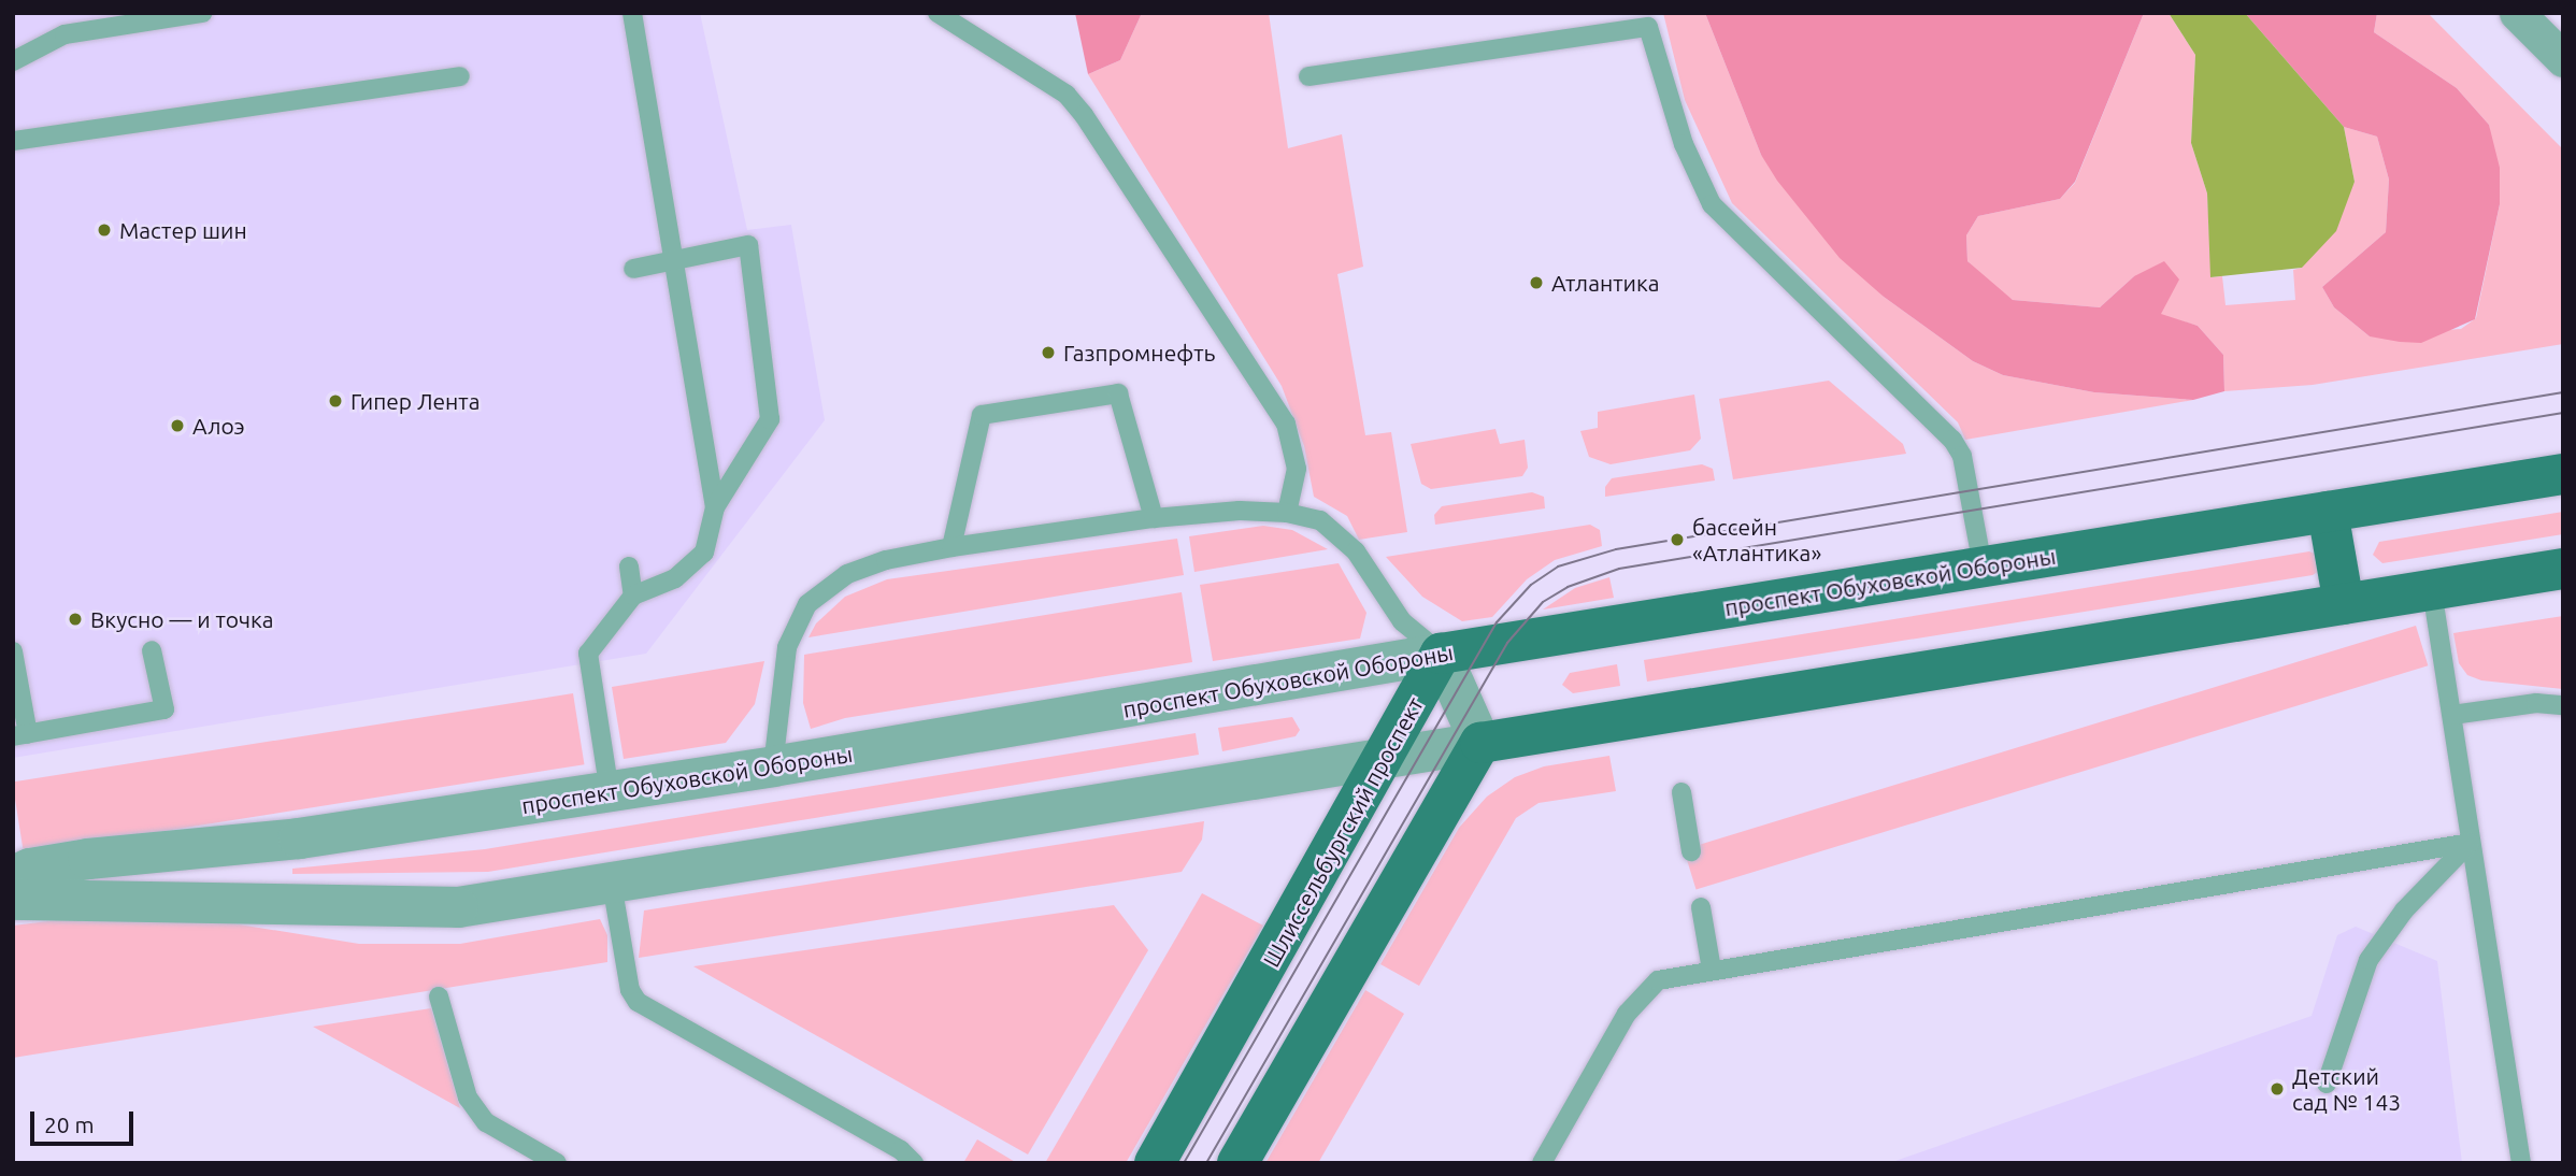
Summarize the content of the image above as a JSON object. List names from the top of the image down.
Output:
{
  "streets": {
    "main road": ["проспект Обуховской Обороны", "Шлиссельбургский проспект"]
  },
  "crossings": [
    ["проспект Обуховской Обороны", "Шлиссельбургский проспект"]
  ],
  "places": [
    "Мастер шин",
    "Атлантика",
    "Газпромнефть",
    "Гипер Лента",
    "Алоэ",
    "бассейн «Атлантика»",
    "Вкусно — и точка",
    "Детский сад № 143"
  ],
  "scale_bar": "20 m"
}
